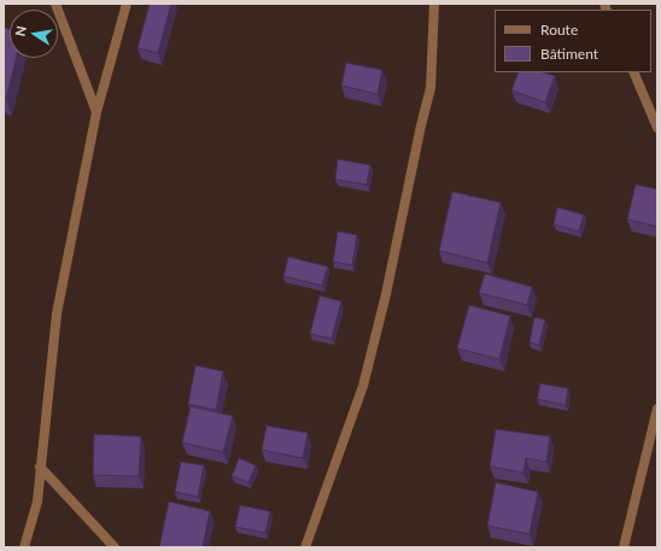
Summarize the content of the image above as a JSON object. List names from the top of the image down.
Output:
{
  "legend": ["Route", "Bâtiment"],
  "north": "left"
}
